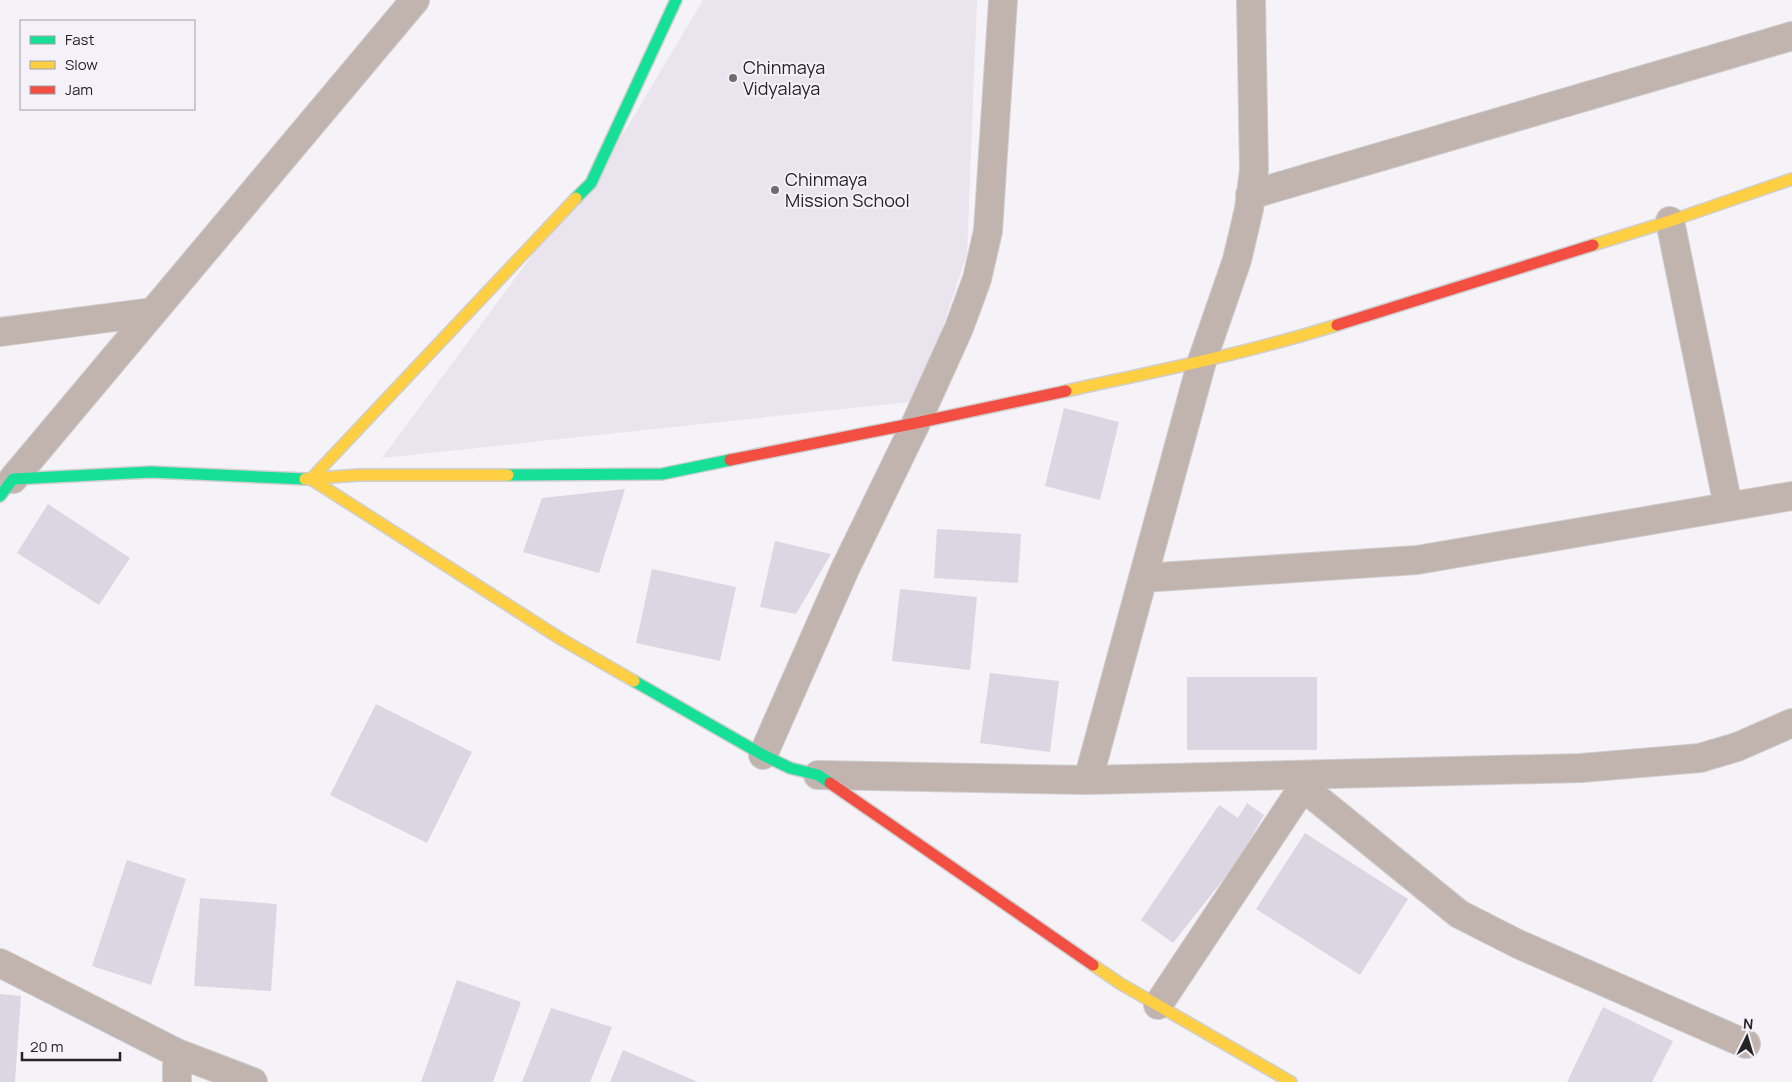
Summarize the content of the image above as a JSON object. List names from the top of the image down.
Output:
{
  "places": ["Chinmaya Vidyalaya", "Chinmaya Mission School"],
  "legend": ["Fast", "Slow", "Jam"],
  "scale_bar": "20 m",
  "north": "top"
}
